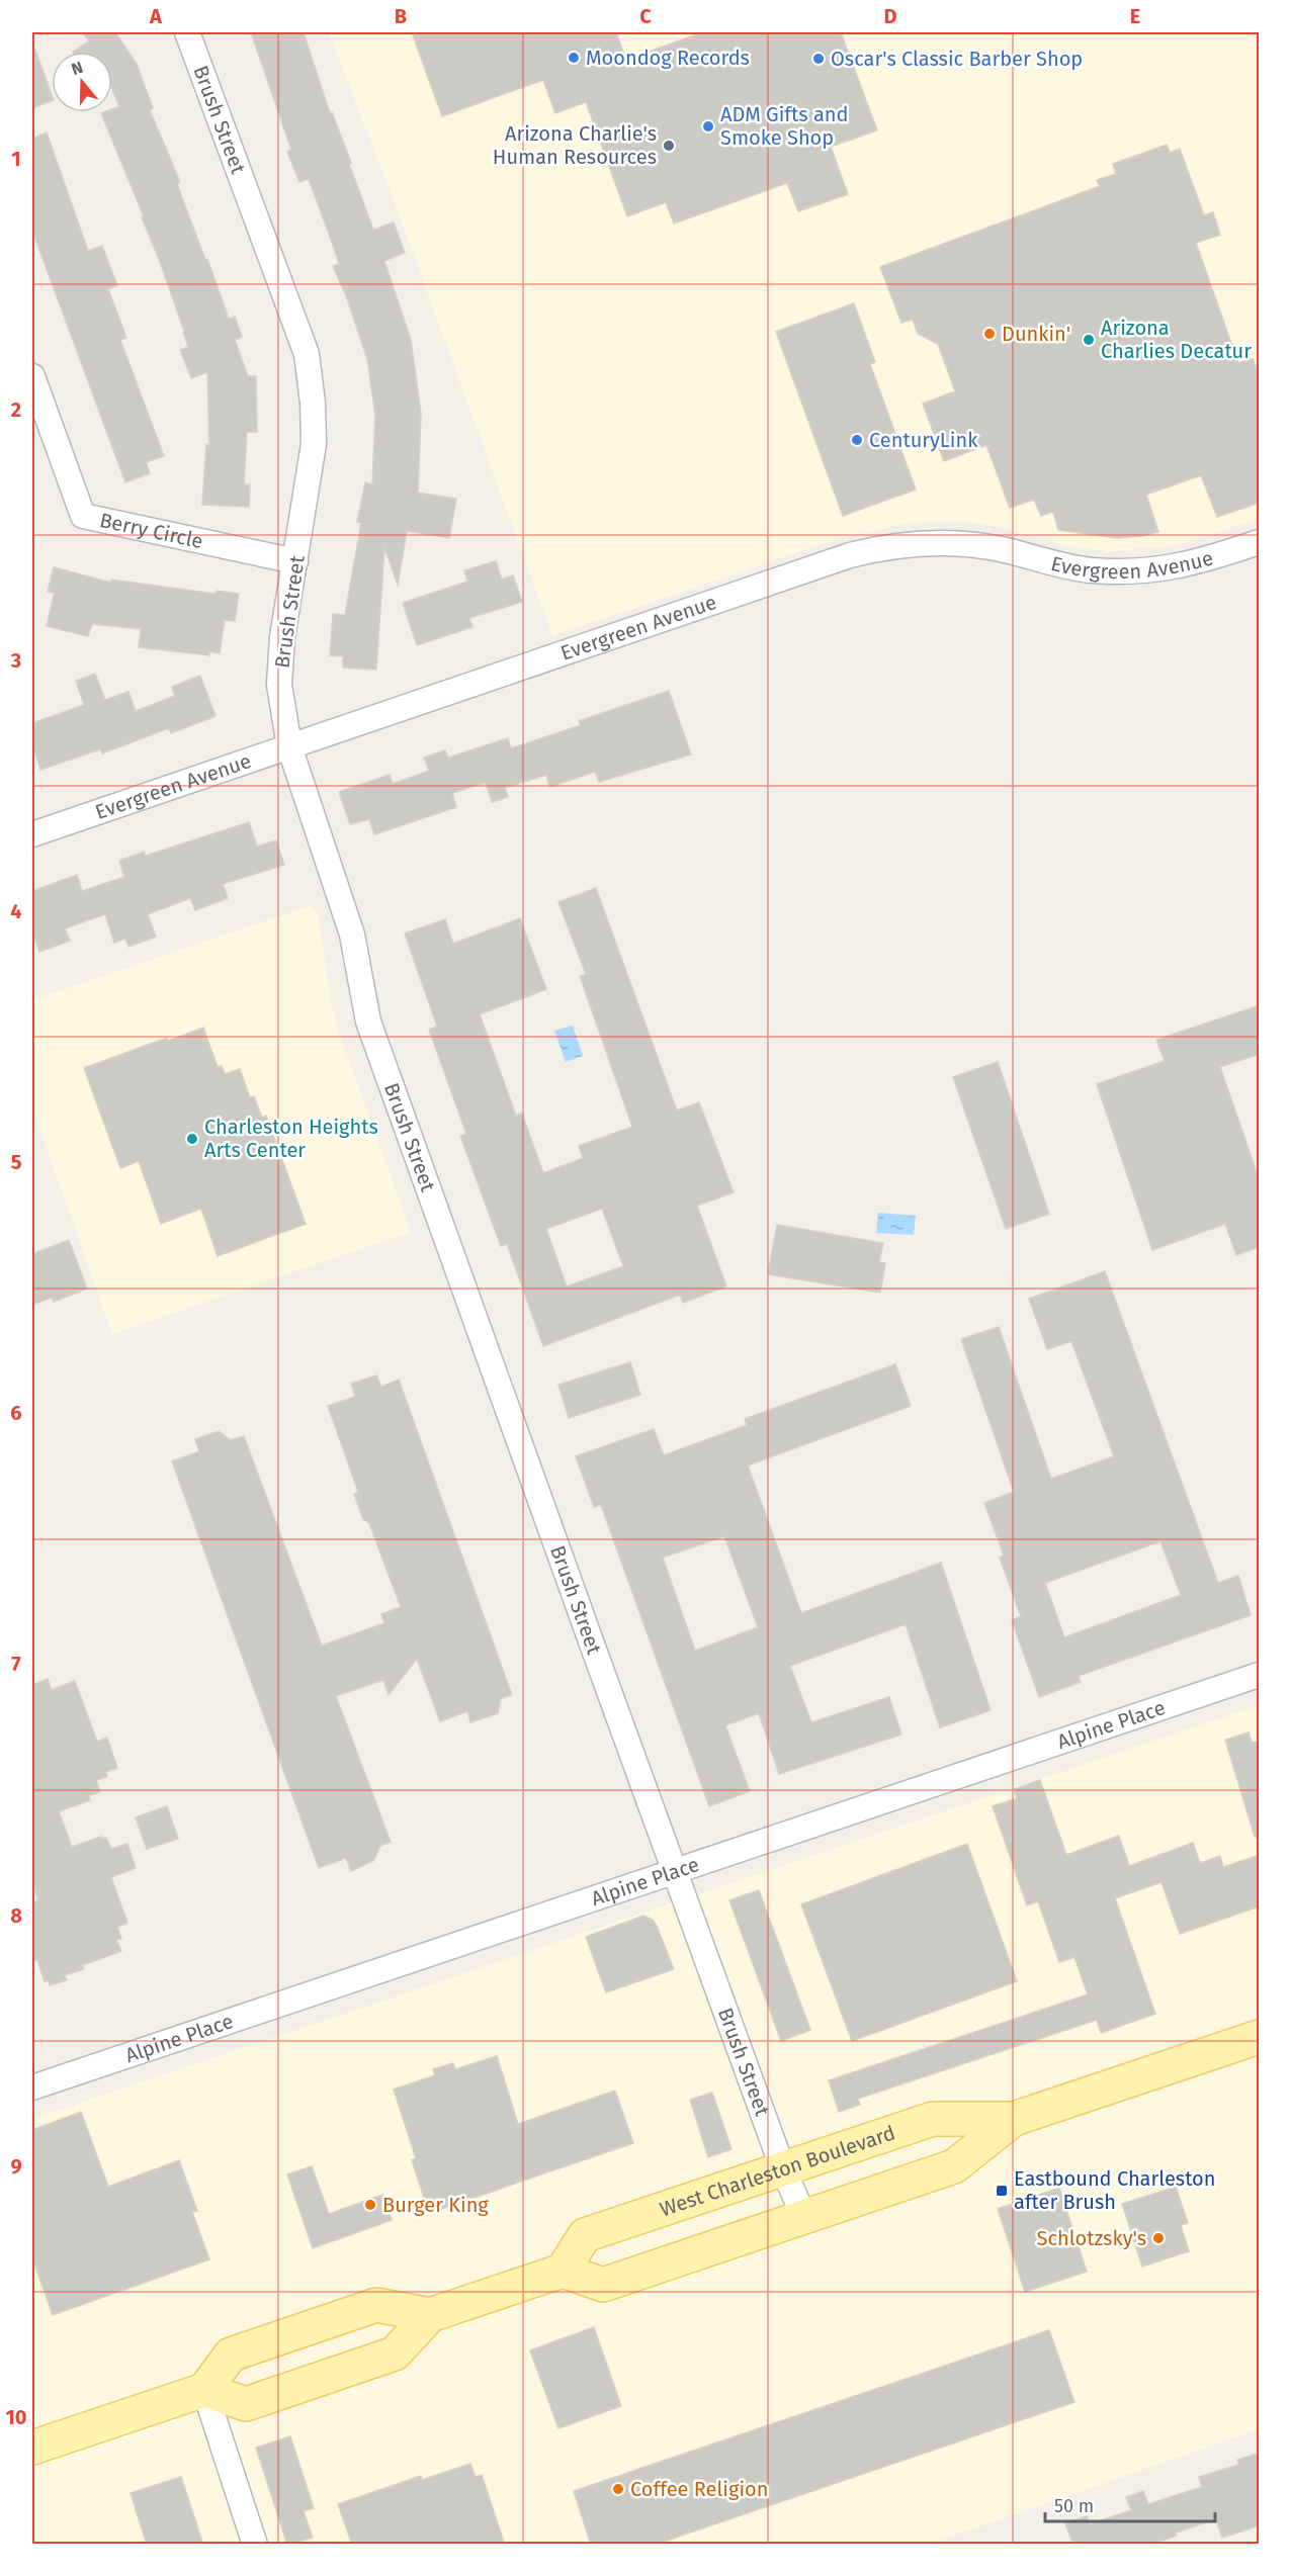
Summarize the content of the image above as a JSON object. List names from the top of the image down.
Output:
{
  "streets": {
    "main road": ["West Charleston Boulevard"],
    "street": [
      "Brush Street",
      "Berry Circle",
      "Evergreen Avenue",
      "Alpine Place"
    ]
  },
  "crossings": [
    ["Brush Street", "Berry Circle"],
    ["Brush Street", "Evergreen Avenue"],
    ["Brush Street", "Alpine Place"],
    ["Brush Street", "West Charleston Boulevard"]
  ],
  "places": {
    "other": [
      "Moondog Records",
      "Oscar's Classic Barber Shop",
      "ADM Gifts and Smoke Shop",
      "Arizona Charlie's Human Resources",
      "Dunkin'",
      "Arizona Charlies Decatur",
      "CenturyLink",
      "Charleston Heights Arts Center",
      "Burger King",
      "Schlotzsky's",
      "Coffee Religion"
    ],
    "transit": ["Eastbound Charleston after Brush"]
  },
  "scale_bar": "50 m",
  "north": "top",
  "grid": {
    "columns": [
      "A",
      "B",
      "C",
      "D",
      "E"
    ],
    "rows": [
      "1",
      "2",
      "3",
      "4",
      "5",
      "6",
      "7",
      "8",
      "9",
      "10"
    ]
  }
}
